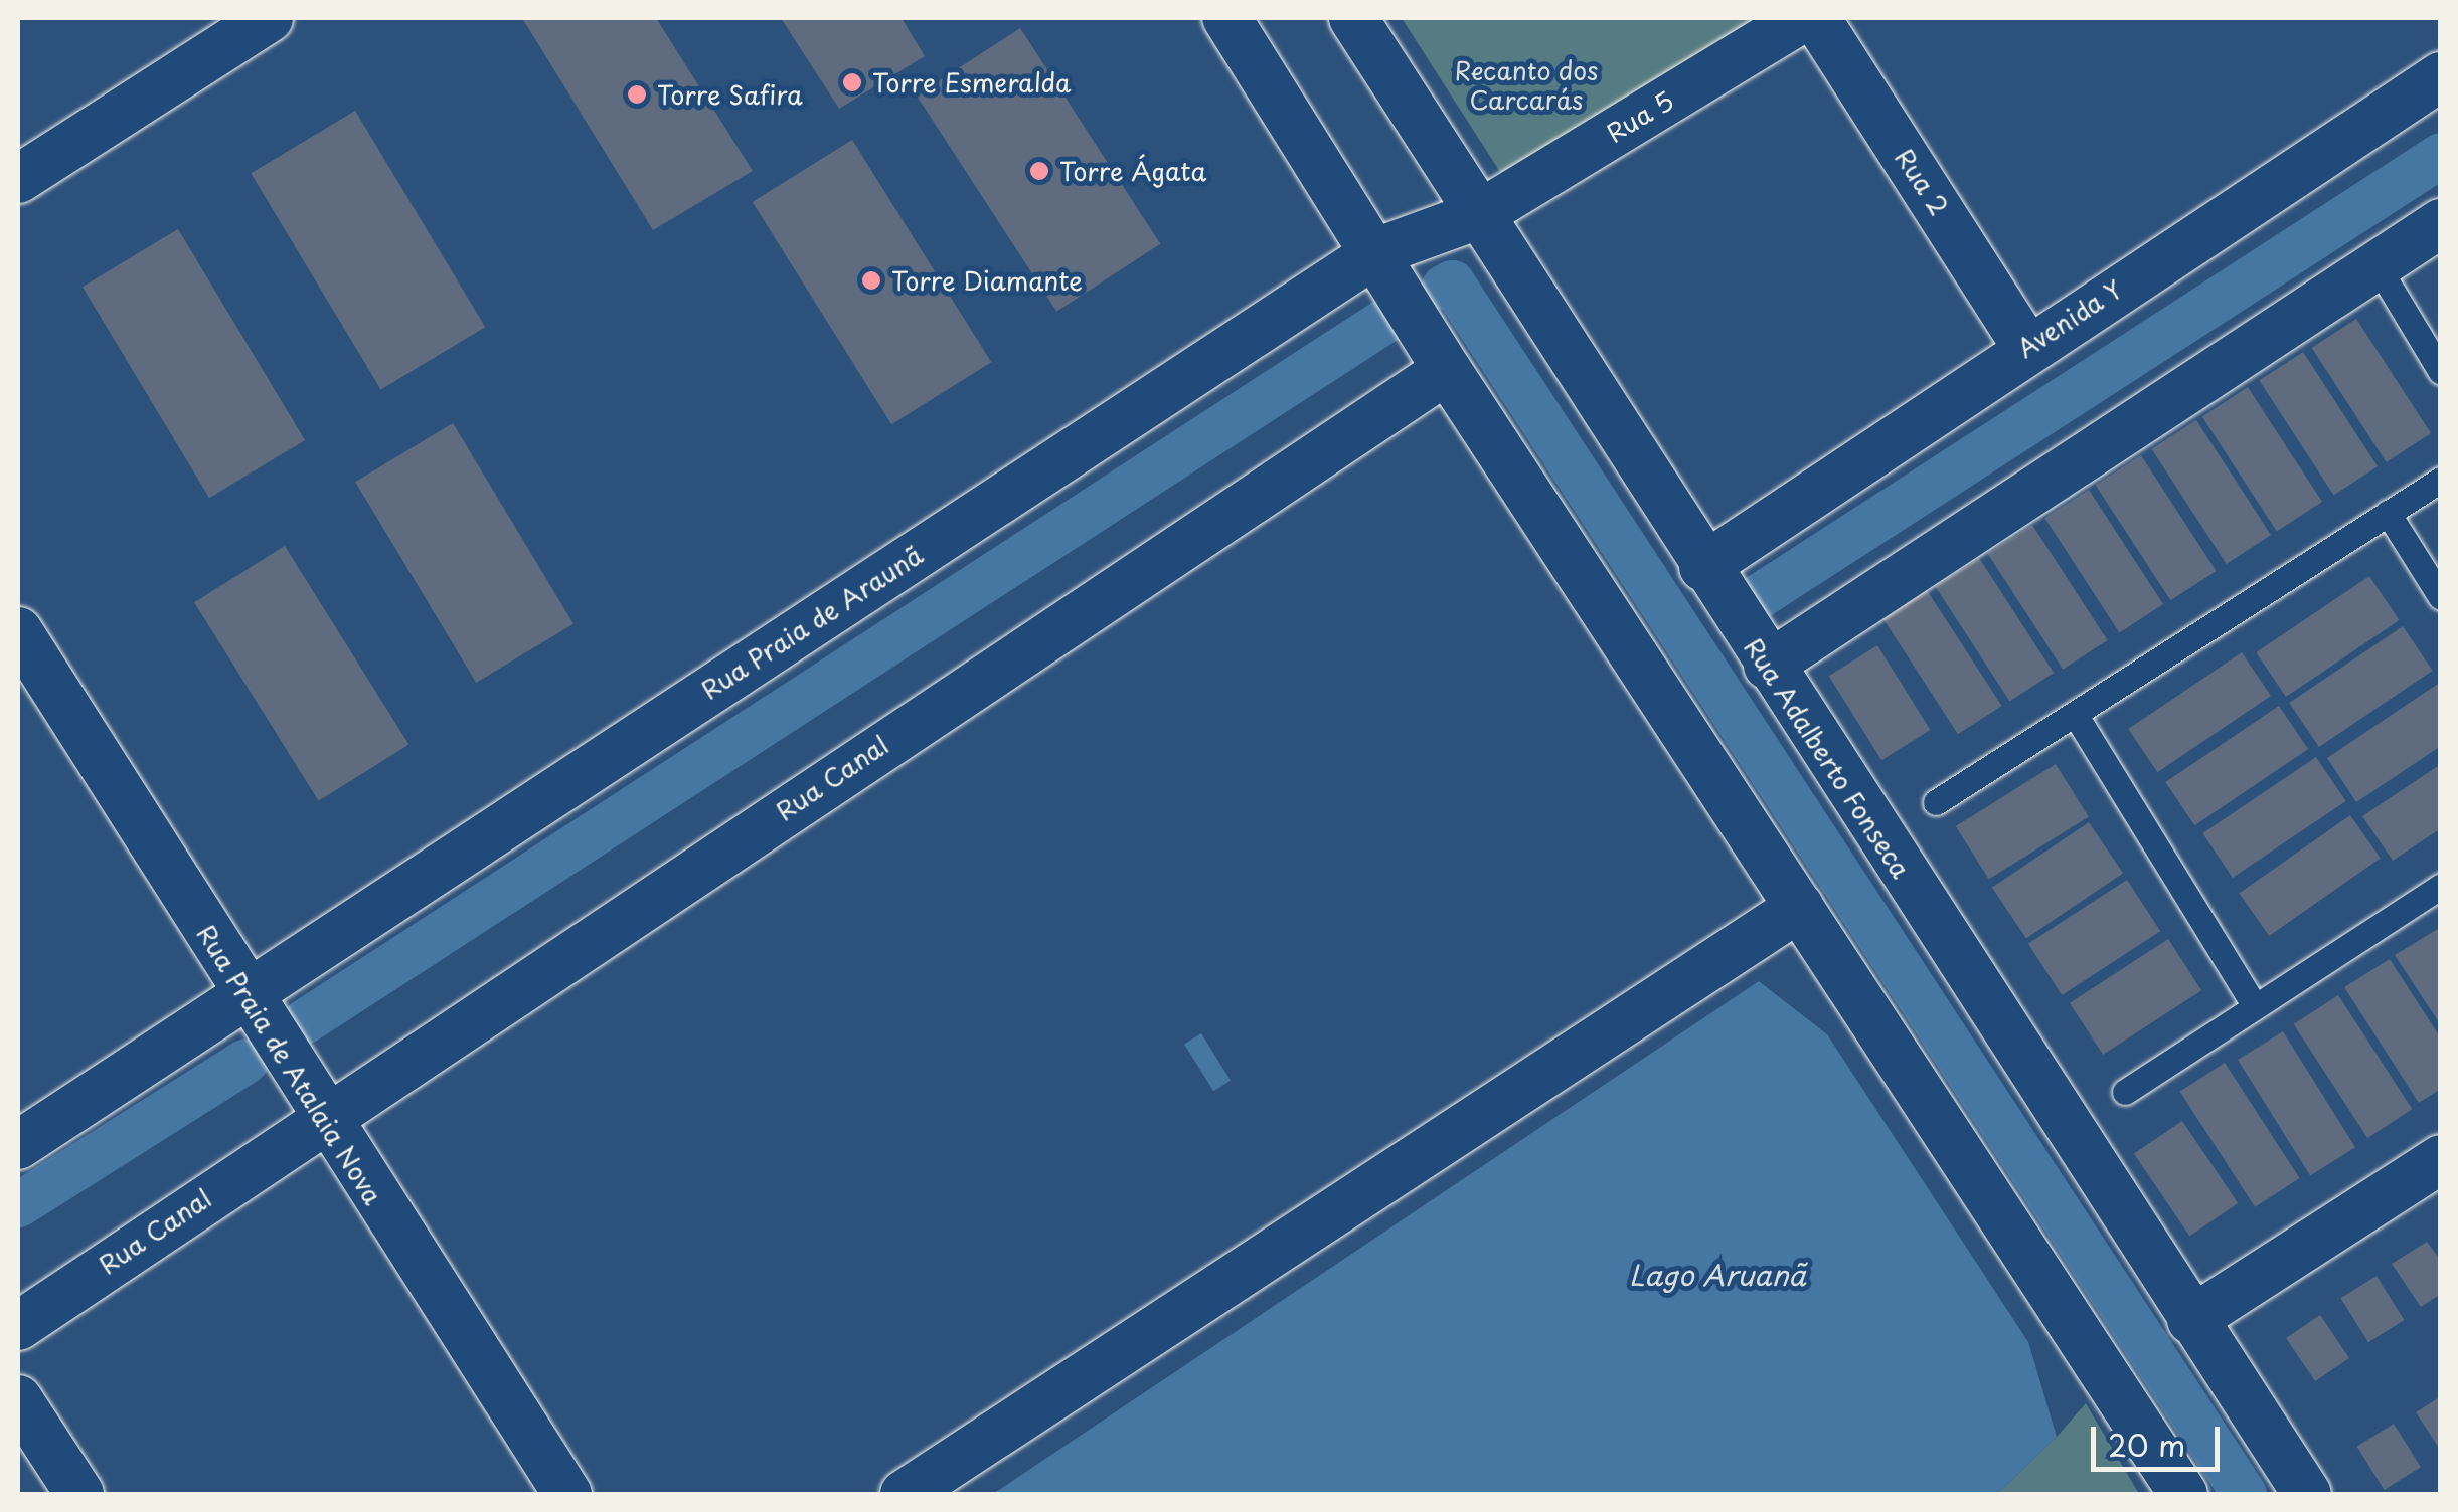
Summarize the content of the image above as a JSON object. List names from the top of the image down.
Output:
{
  "streets": {
    "street": [
      "Rua 5",
      "Rua 2",
      "Avenida Y",
      "Rua Praia de Araunã",
      "Rua Adalberto Fonseca",
      "Rua Canal",
      "Rua Praia de Atalaia Nova"
    ]
  },
  "crossings": [
    ["Rua 5", "Rua Adalberto Fonseca"],
    ["Rua 2", "Avenida Y"],
    ["Avenida Y", "Rua Adalberto Fonseca"],
    ["Rua Praia de Araunã", "Rua Praia de Atalaia Nova"],
    ["Rua Canal", "Rua Praia de Atalaia Nova"]
  ],
  "water": ["Lago Aruanã"],
  "parks": ["Recanto dos Carcarás"],
  "places": [
    "Torre Esmeralda",
    "Torre Safira",
    "Torre Ágata",
    "Torre Diamante"
  ],
  "scale_bar": "20 m"
}
